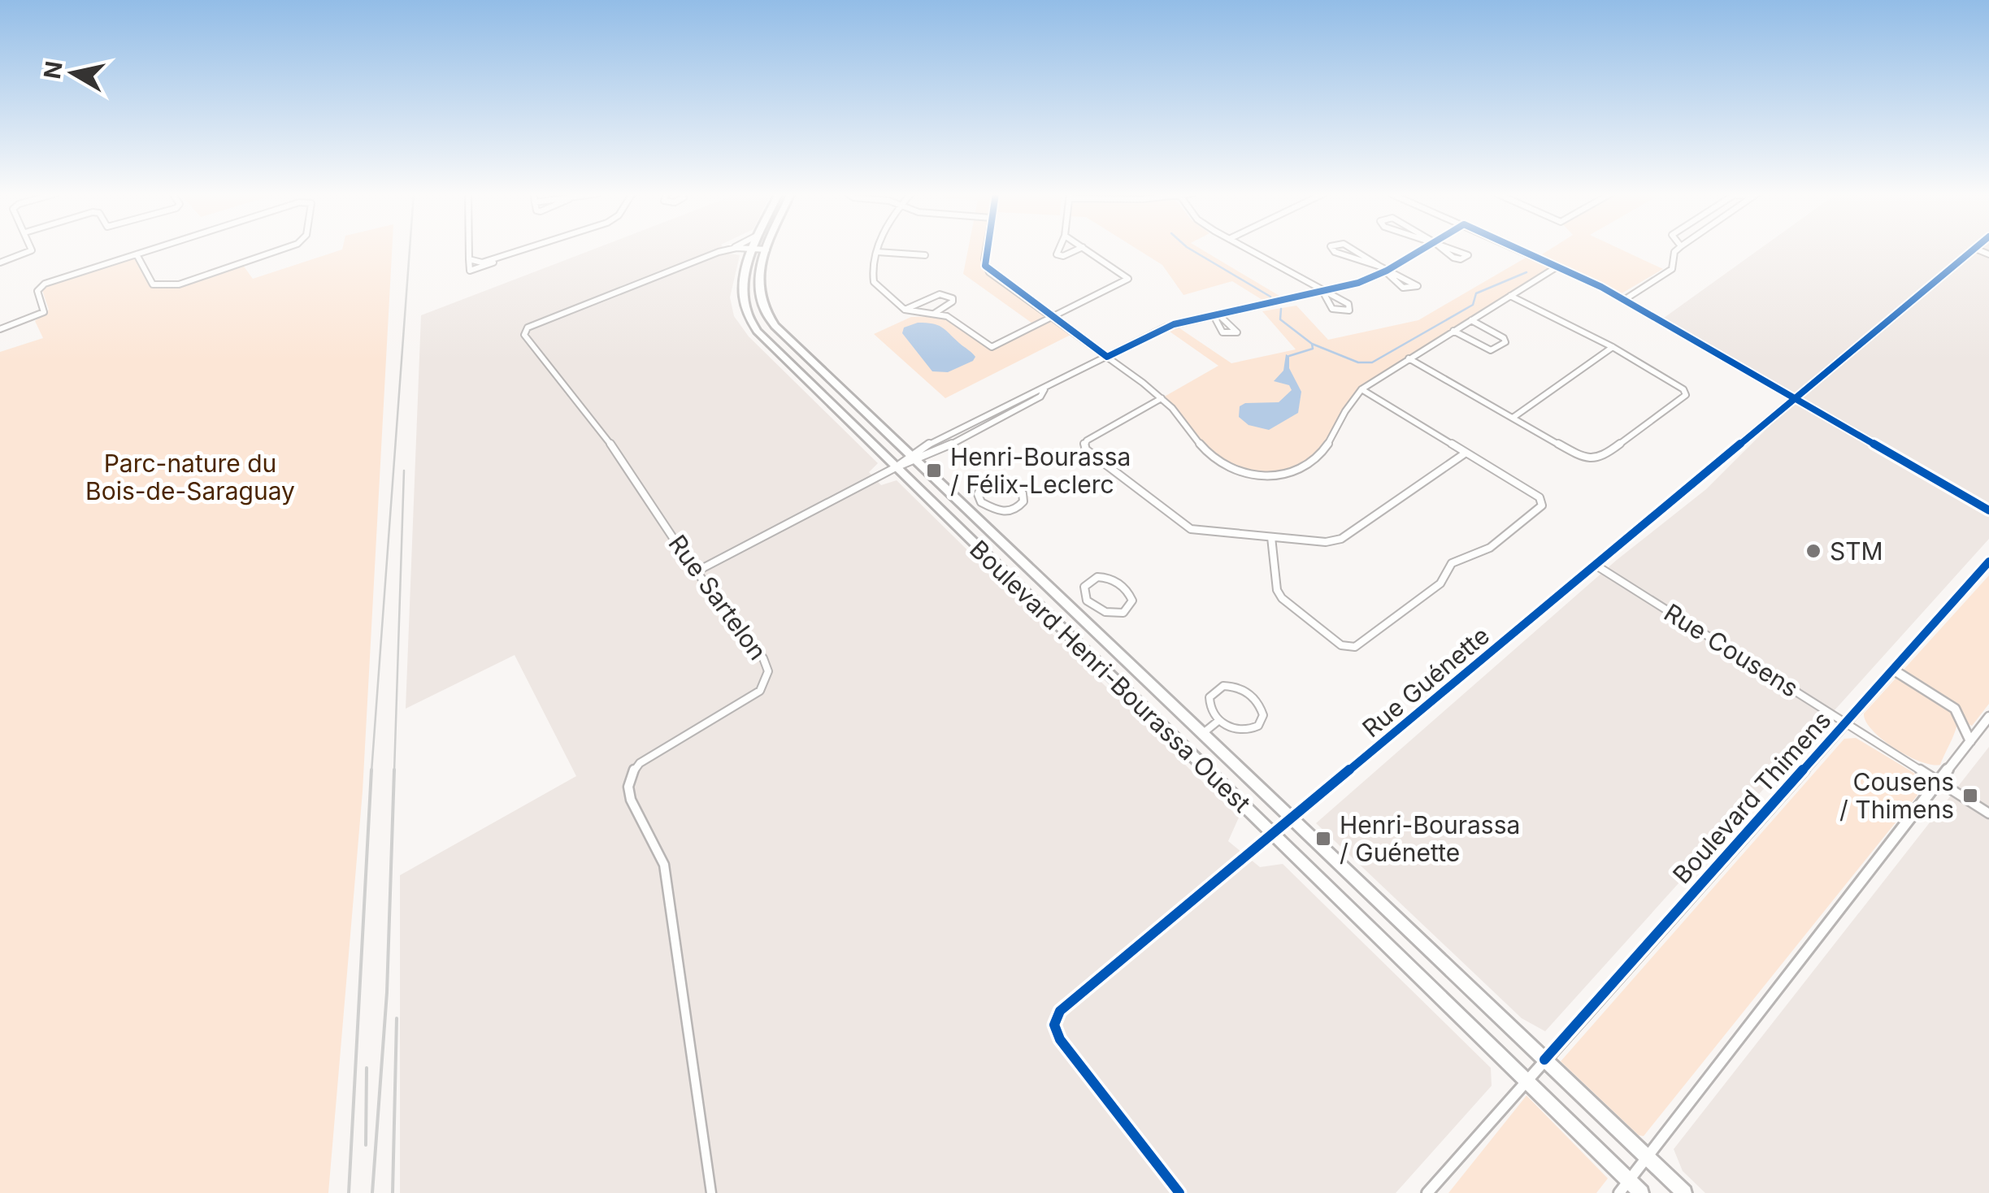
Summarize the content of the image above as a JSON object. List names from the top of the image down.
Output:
{
  "streets": {
    "main road": ["Boulevard Henri-Bourassa Ouest"],
    "street": [
      "Rue Sartelon",
      "Rue Cousens",
      "Rue Guénette",
      "Boulevard Thimens"
    ]
  },
  "crossings": [
    ["Rue Sartelon", "Boulevard Henri-Bourassa Ouest"],
    ["Rue Cousens", "Rue Guénette"],
    ["Rue Cousens", "Boulevard Thimens"],
    ["Boulevard Henri-Bourassa Ouest", "Rue Guénette"],
    ["Boulevard Henri-Bourassa Ouest", "Boulevard Thimens"]
  ],
  "parks": ["Parc-nature du Bois-de-Saraguay"],
  "places": {
    "transit": ["Henri-Bourassa / Félix-Leclerc", "Cousens / Thimens", "Henri-Bourassa / Guénette"],
    "other": ["STM"]
  },
  "north": "left"
}
